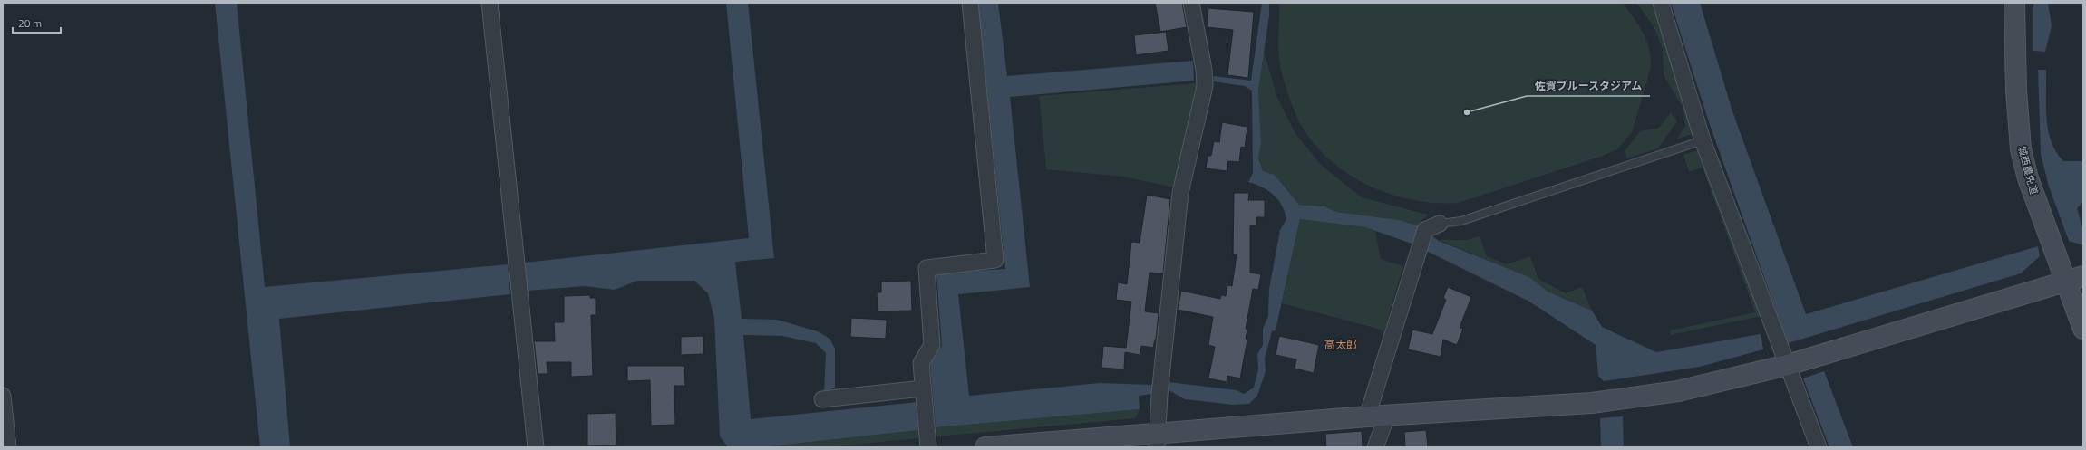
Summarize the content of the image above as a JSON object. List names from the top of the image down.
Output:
{
  "streets": {
    "street": ["城西農免道"]
  },
  "districts": ["高太郎"],
  "places": ["佐賀ブルースタジアム"],
  "scale_bar": "20 m"
}
